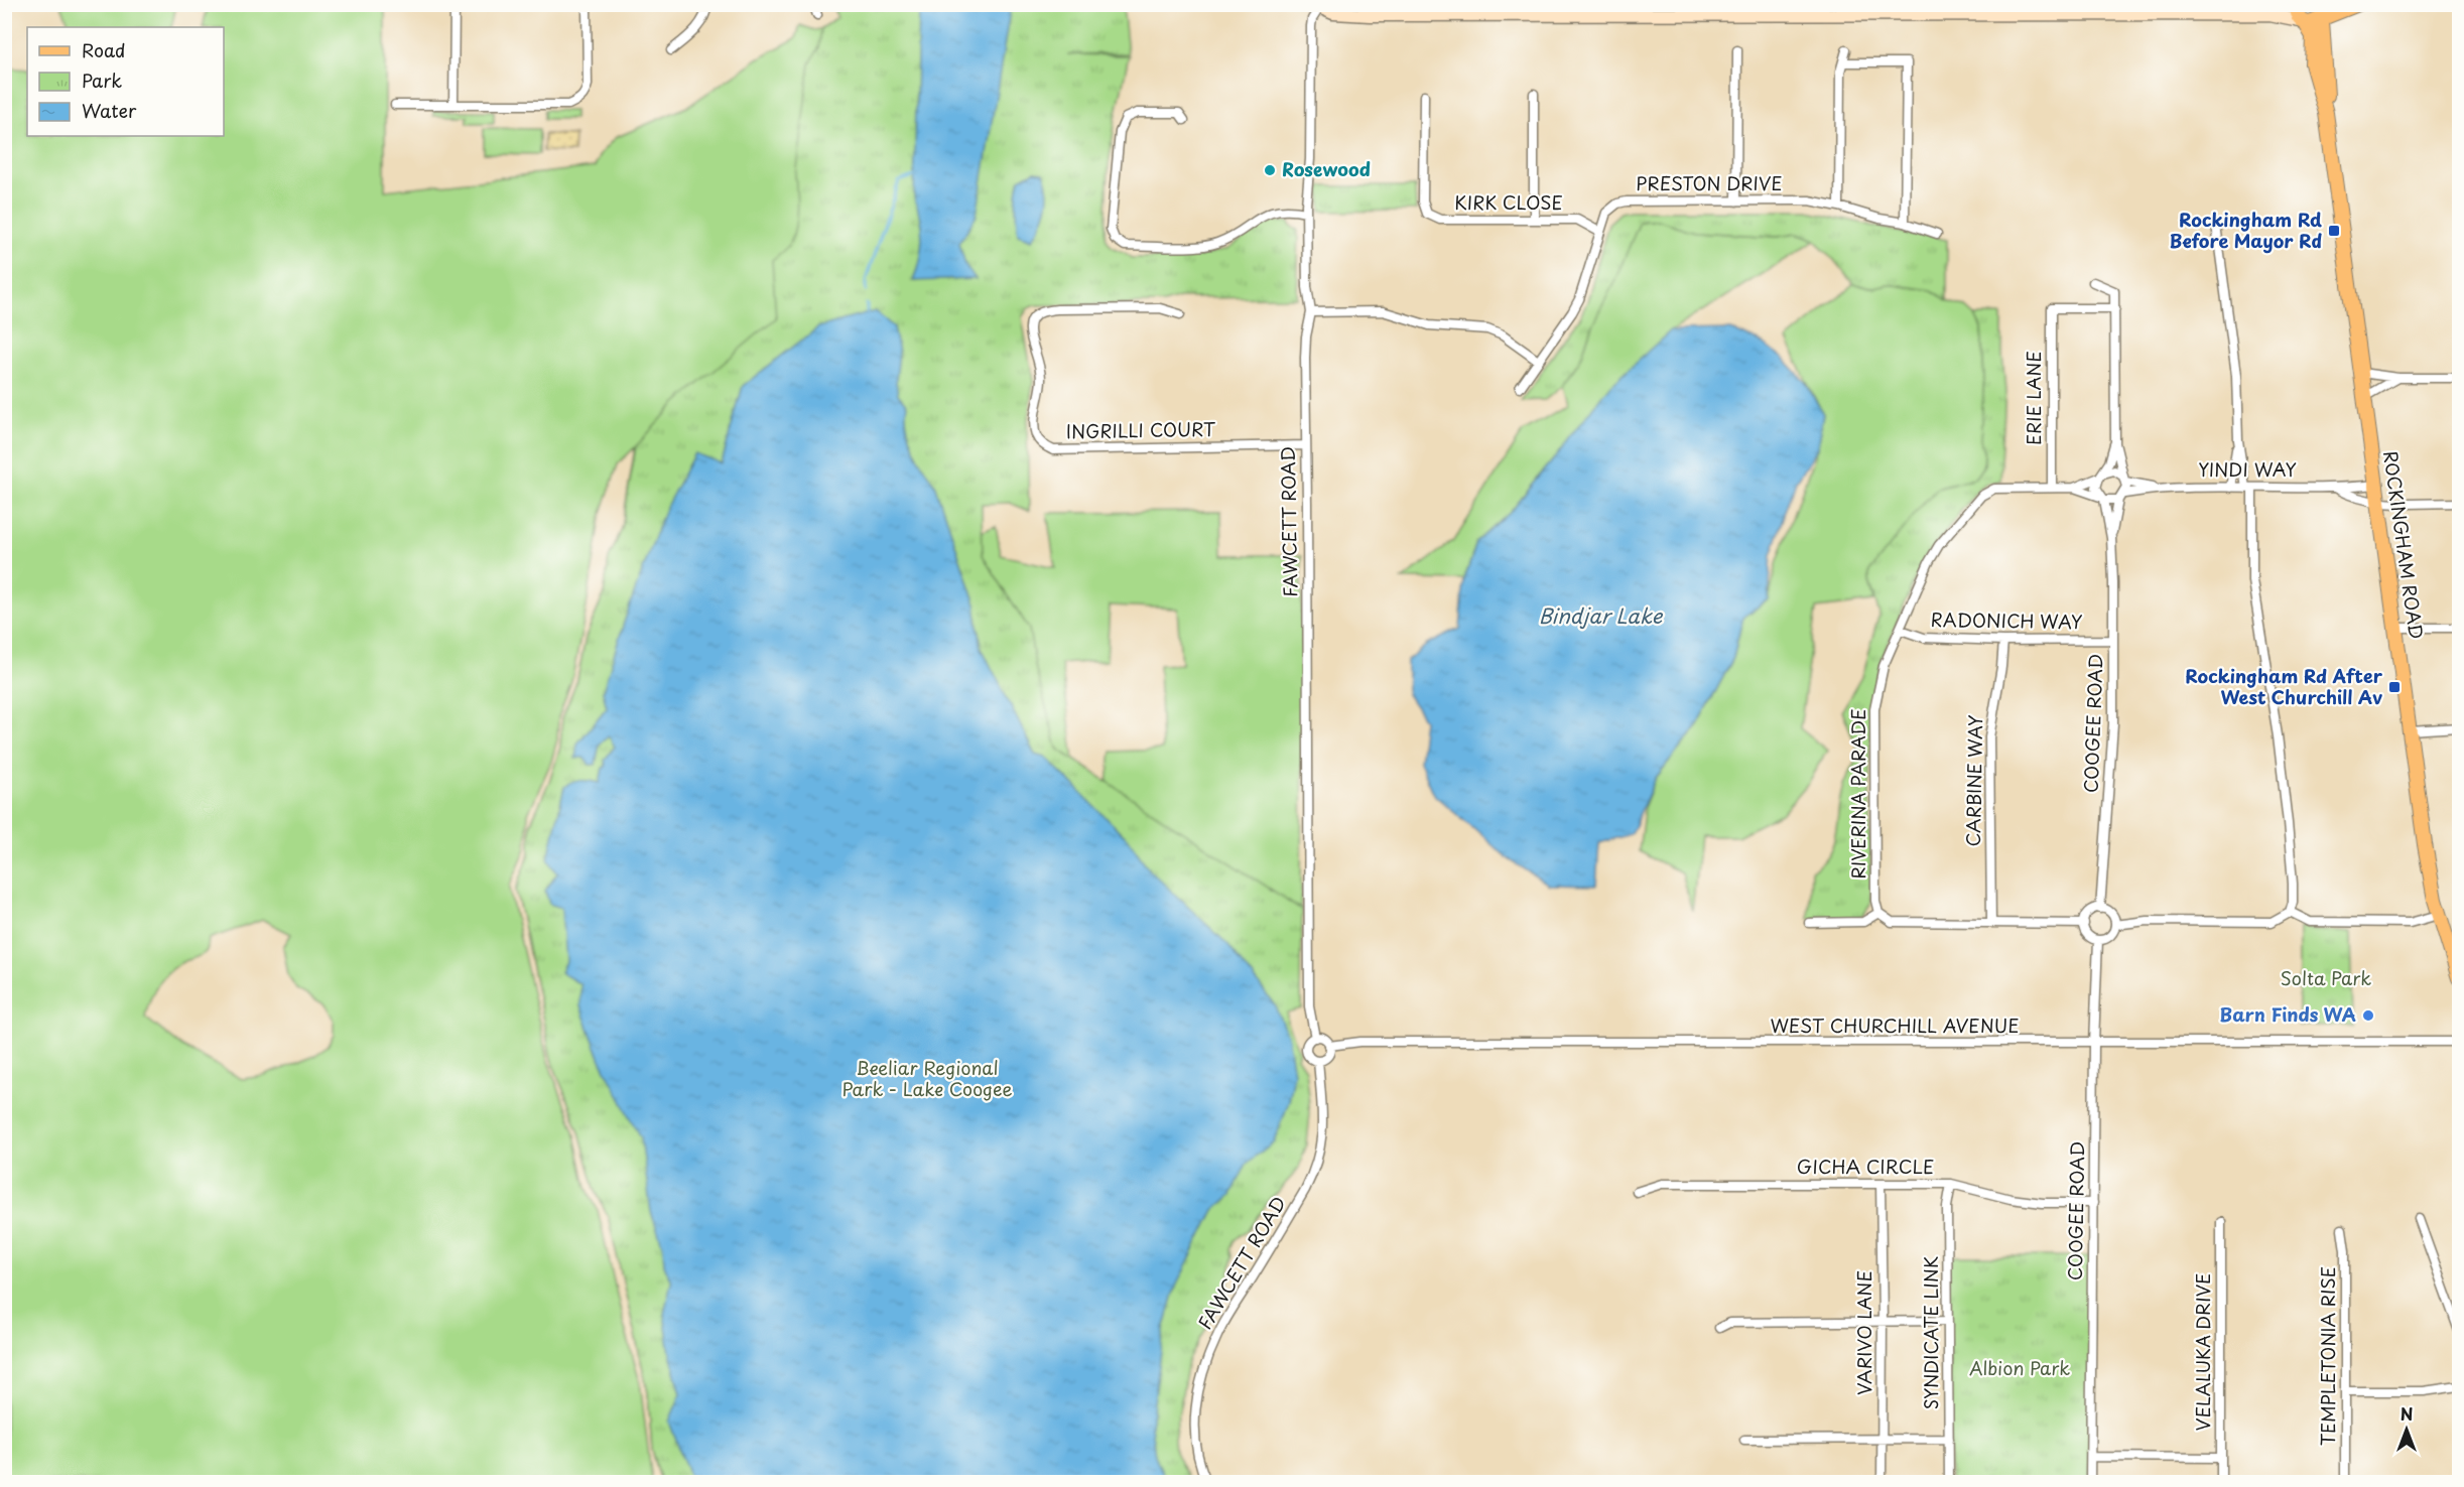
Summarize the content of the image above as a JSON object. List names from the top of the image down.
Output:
{
  "streets": {
    "main road": ["ROCKINGHAM ROAD"],
    "street": [
      "PRESTON DRIVE",
      "KIRK CLOSE",
      "ERIE LANE",
      "INGRILLI COURT",
      "YINDI WAY",
      "FAWCETT ROAD",
      "RADONICH WAY",
      "COOGEE ROAD",
      "CARBINE WAY",
      "RIVERINA PARADE",
      "WEST CHURCHILL AVENUE",
      "GICHA CIRCLE",
      "VARIVO LANE",
      "SYNDICATE LINK",
      "VELALUKA DRIVE",
      "TEMPLETONIA RISE"
    ]
  },
  "crossings": [
    ["PRESTON DRIVE", "KIRK CLOSE"],
    ["ERIE LANE", "YINDI WAY"],
    ["INGRILLI COURT", "FAWCETT ROAD"],
    ["YINDI WAY", "ROCKINGHAM ROAD"],
    ["YINDI WAY", "COOGEE ROAD"],
    ["YINDI WAY", "RIVERINA PARADE"],
    ["FAWCETT ROAD", "WEST CHURCHILL AVENUE"],
    ["RADONICH WAY", "COOGEE ROAD"],
    ["RADONICH WAY", "CARBINE WAY"],
    ["RADONICH WAY", "RIVERINA PARADE"],
    ["COOGEE ROAD", "WEST CHURCHILL AVENUE"],
    ["COOGEE ROAD", "GICHA CIRCLE"],
    ["GICHA CIRCLE", "VARIVO LANE"],
    ["GICHA CIRCLE", "SYNDICATE LINK"]
  ],
  "water": ["Bindjar Lake"],
  "parks": ["Solta Park", "Beeliar Regional Park - Lake Coogee", "Albion Park"],
  "places": {
    "other": ["Rosewood", "Barn Finds WA"],
    "transit": ["Rockingham Rd Before Mayor Rd", "Rockingham Rd After West Churchill Av"]
  },
  "legend": ["Road", "Park", "Water"],
  "north": "top"
}
